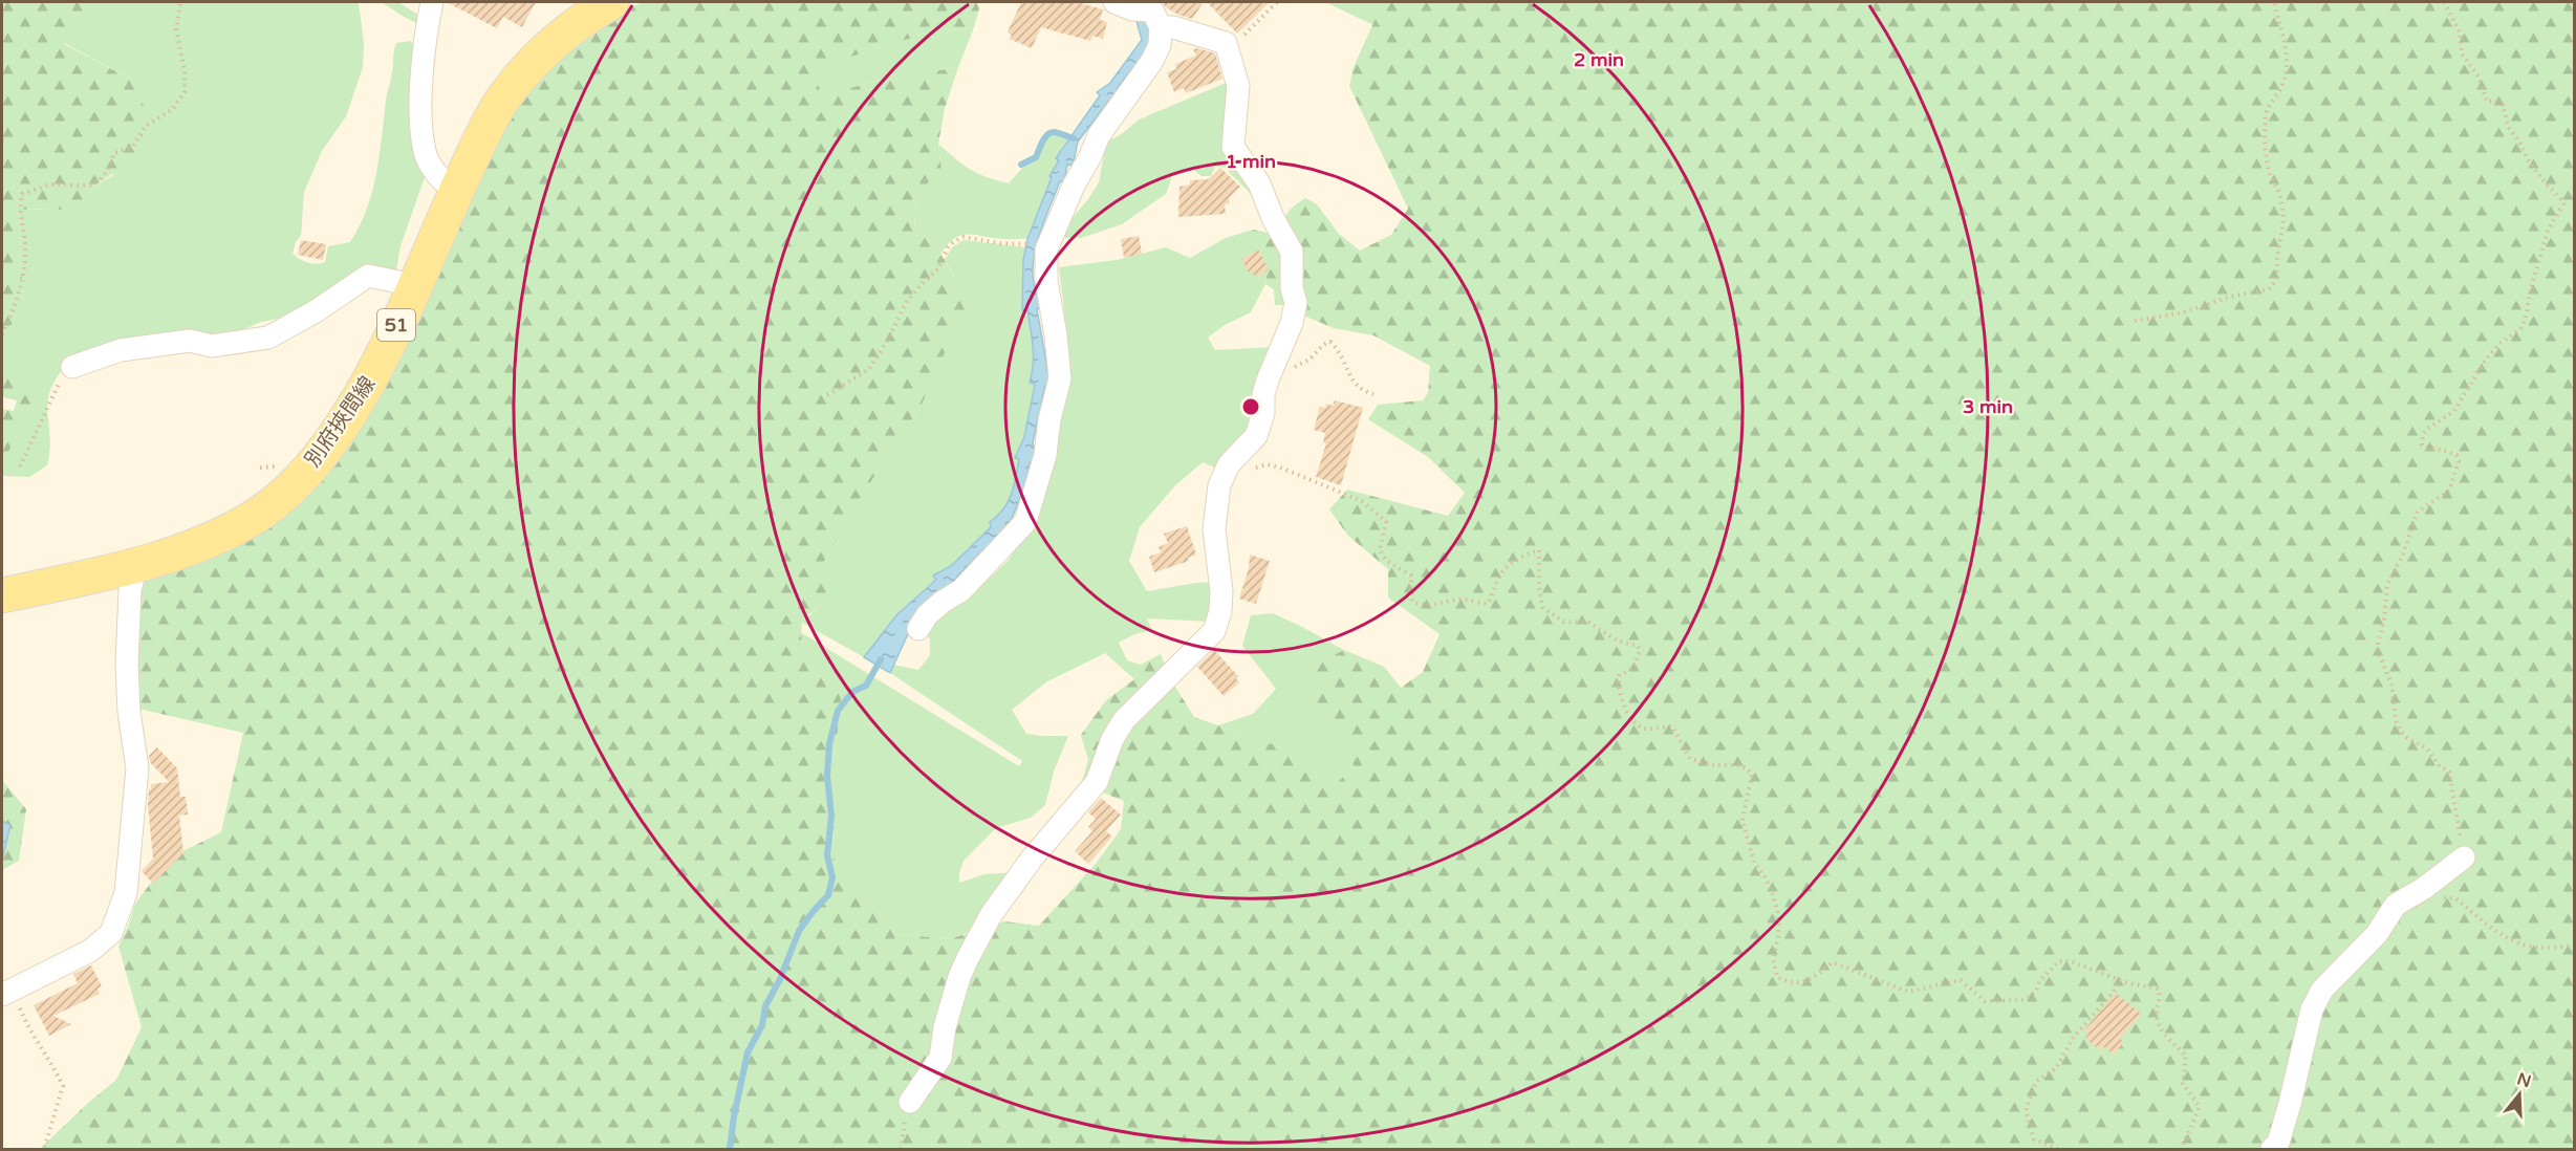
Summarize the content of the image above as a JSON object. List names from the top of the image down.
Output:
{
  "streets": {
    "main road": ["51", "別府挾間線"]
  },
  "north": "top",
  "rings": ["2 min", "1 min", "3 min"]
}
